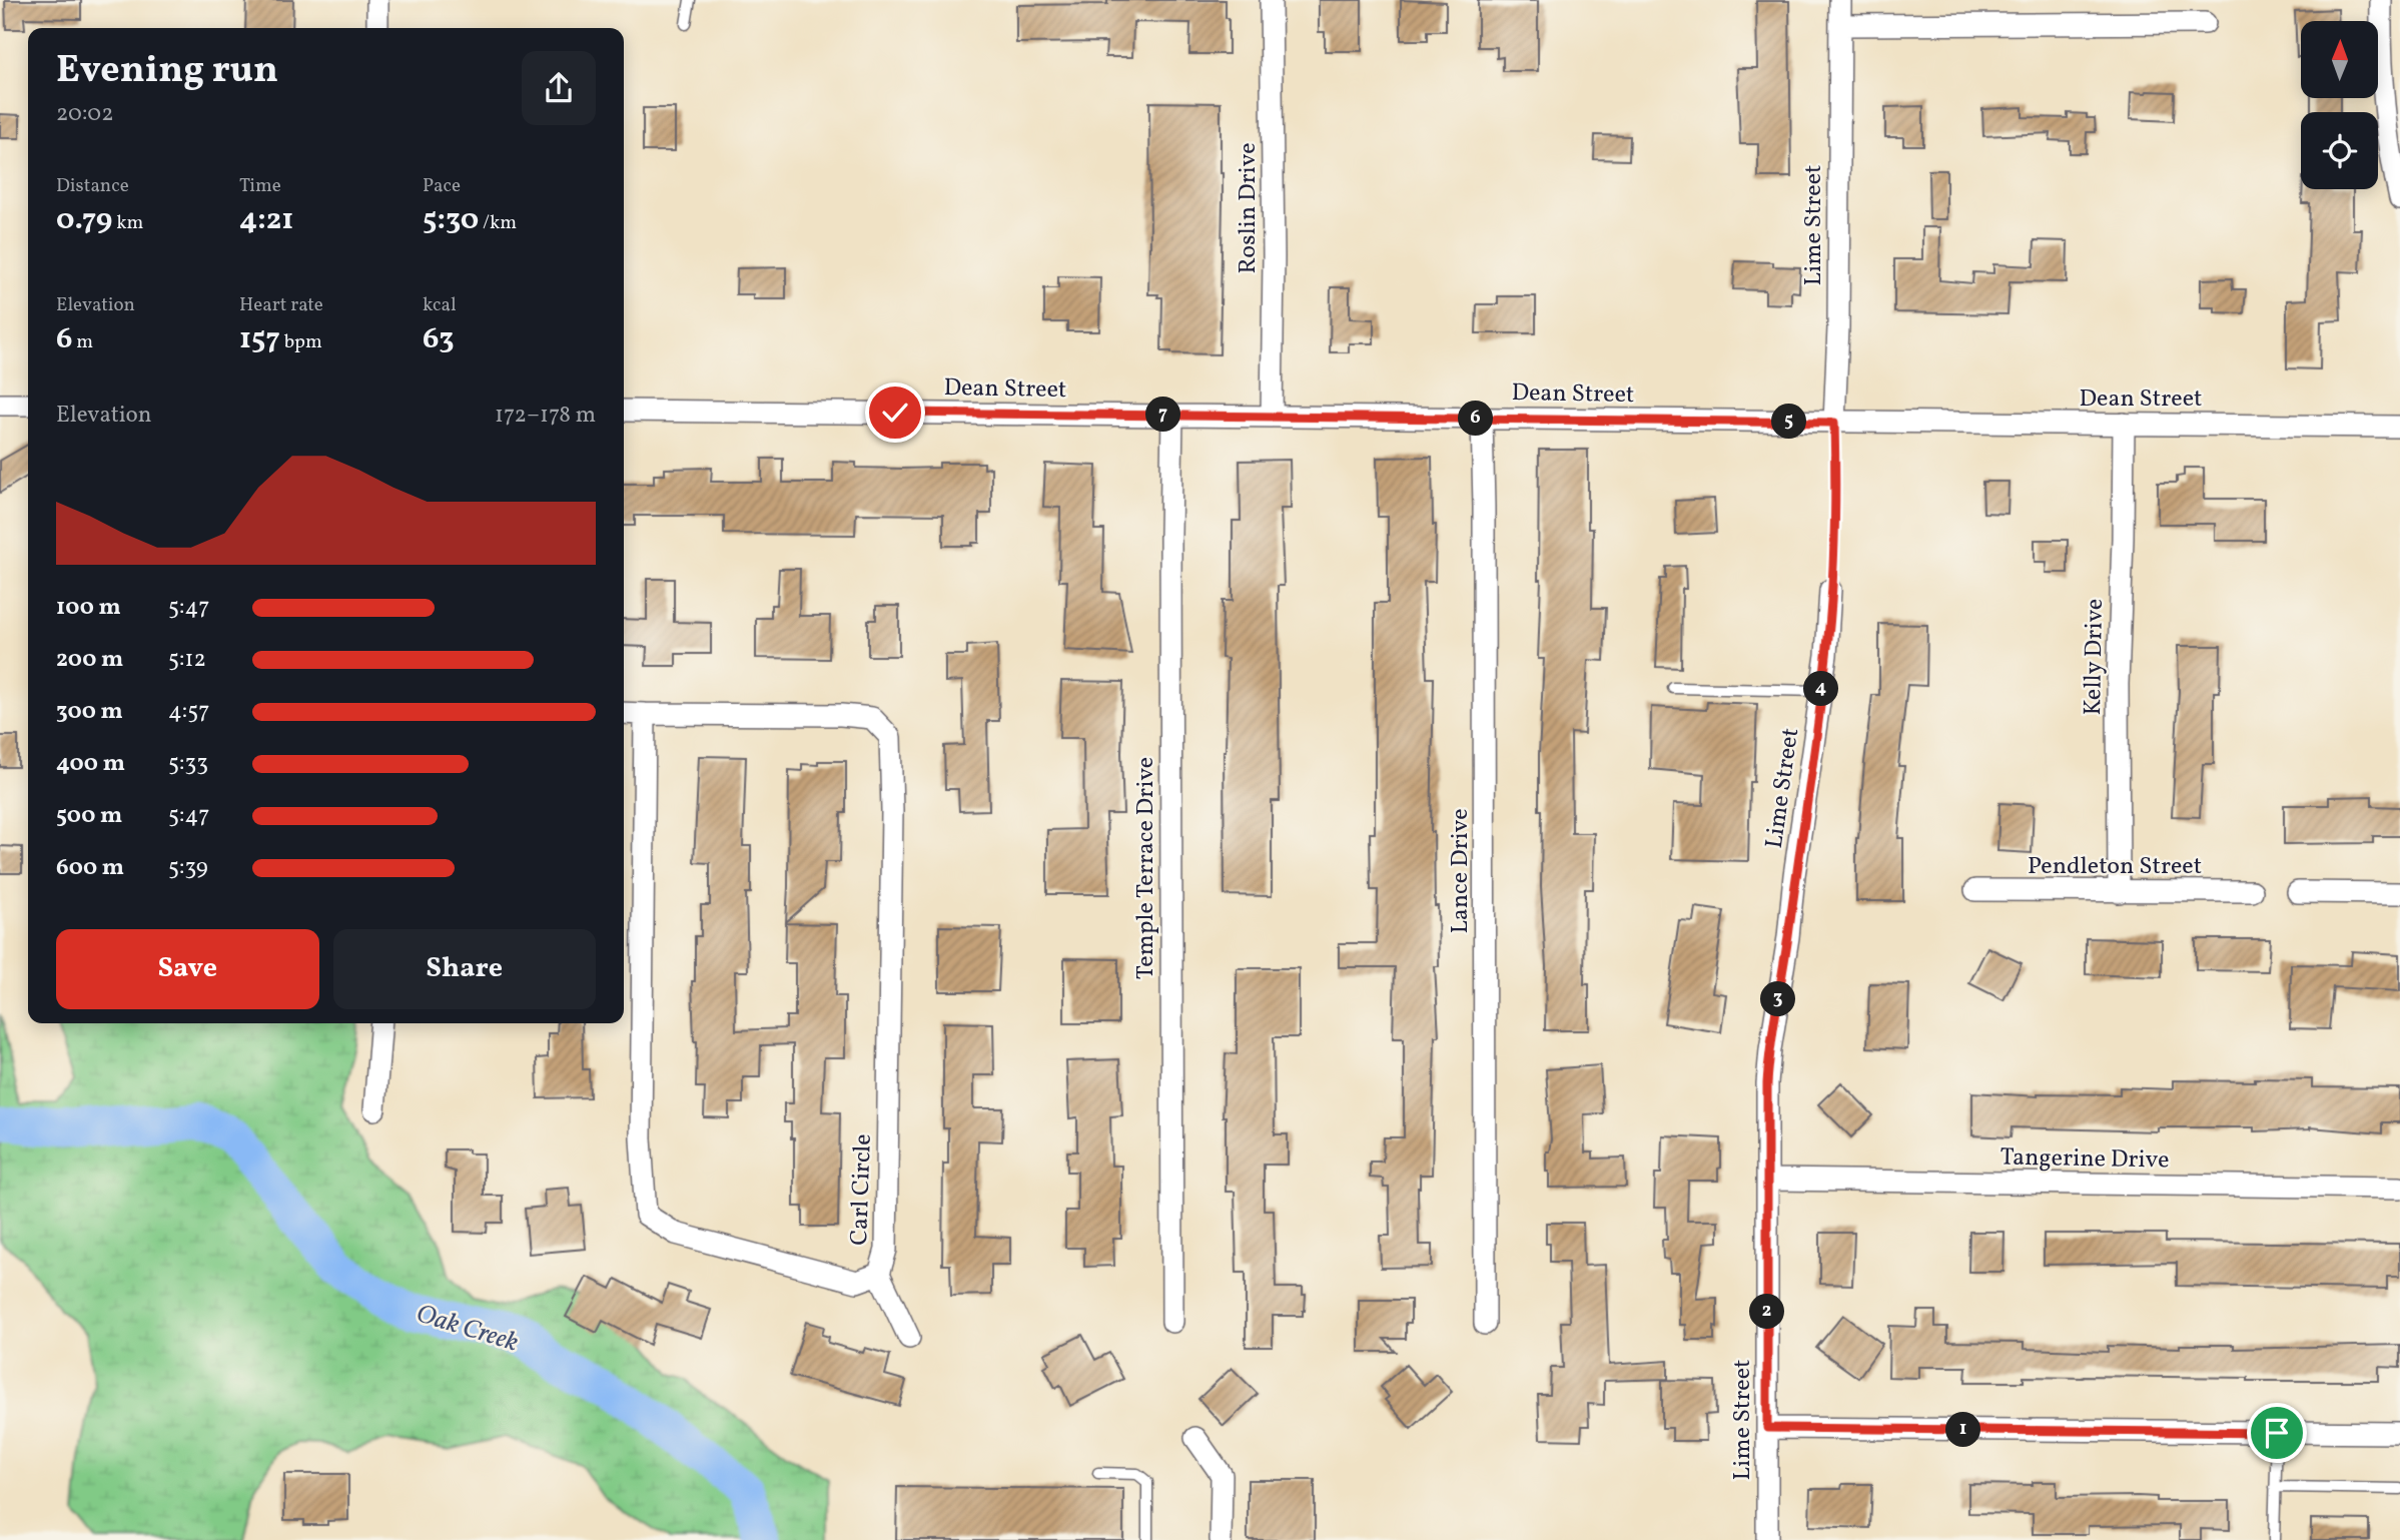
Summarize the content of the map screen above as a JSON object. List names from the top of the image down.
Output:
{
  "streets": {
    "street": [
      "Roslin Drive",
      "Lime Street",
      "Dean Street",
      "Kelly Drive",
      "Pendleton Street",
      "Temple Terrace Drive",
      "Lance Drive",
      "Tangerine Drive",
      "Carl Circle"
    ]
  },
  "crossings": [
    ["Roslin Drive", "Dean Street"],
    ["Lime Street", "Dean Street"],
    ["Lime Street", "Tangerine Drive"],
    ["Dean Street", "Kelly Drive"],
    ["Dean Street", "Temple Terrace Drive"],
    ["Dean Street", "Lance Drive"],
    ["Kelly Drive", "Pendleton Street"]
  ],
  "water": ["Oak Creek"],
  "north": "top",
  "page": {
    "heading": ["Evening run", "20:02"],
    "stats": [
      ["Distance", "0.79 km"],
      ["Time", "4:21"],
      ["Pace", "5:30 /km"],
      ["Elevation", "6 m"],
      ["Heart rate", "157 bpm"],
      ["kcal", "63"]
    ],
    "chart": ["Elevation", "172–178 m"],
    "pins": [
      "7",
      "6",
      "5",
      "4",
      "3",
      "2",
      "1"
    ],
    "list": [
      {
        "name": "100 m",
        "note": "5:47"
      },
      {
        "name": "200 m",
        "note": "5:12"
      },
      {
        "name": "300 m",
        "note": "4:57"
      },
      {
        "name": "400 m",
        "note": "5:33"
      },
      {
        "name": "500 m",
        "note": "5:47"
      },
      {
        "name": "600 m",
        "note": "5:39"
      }
    ],
    "buttons": ["Save", "Share"]
  }
}
